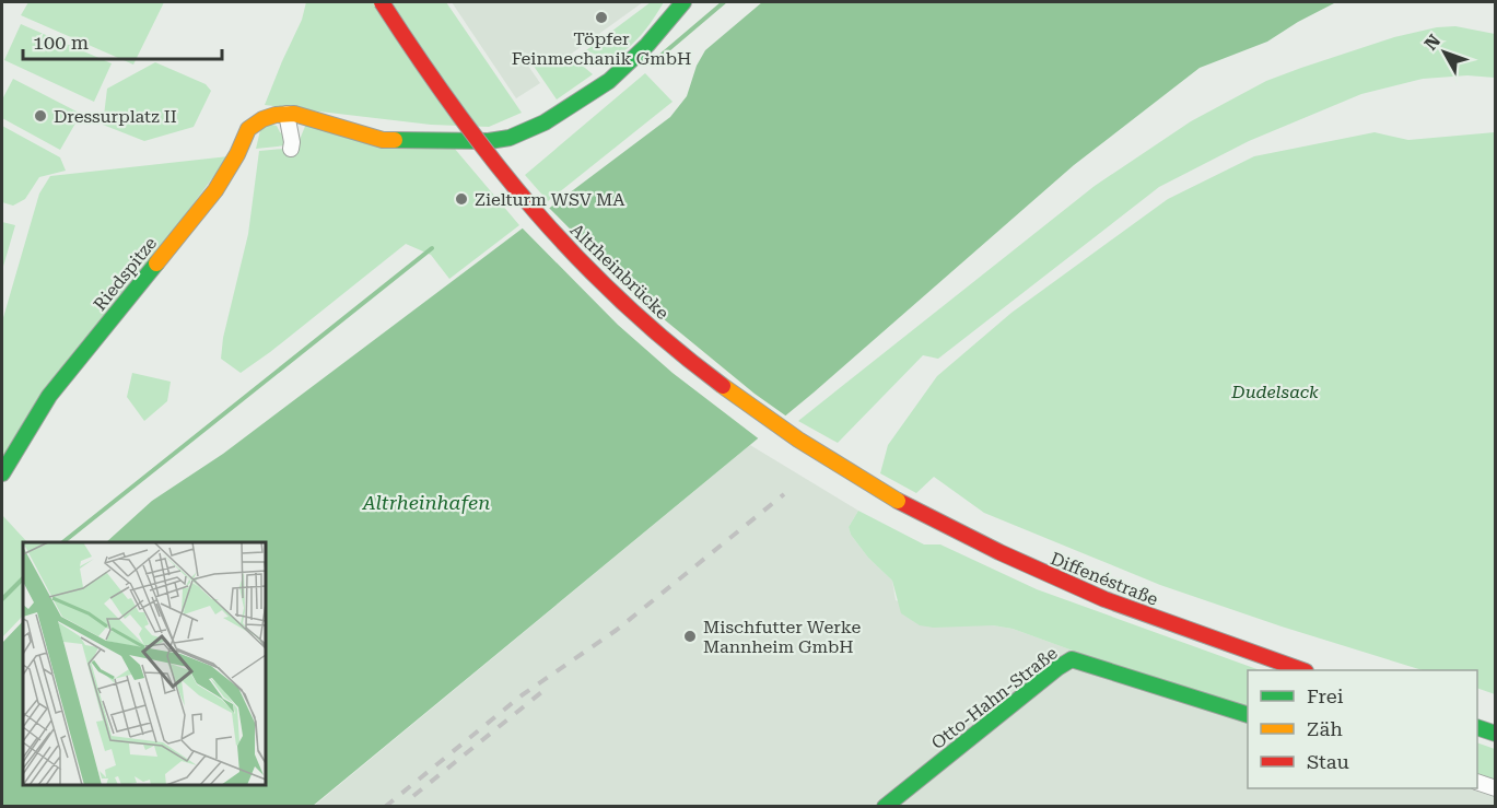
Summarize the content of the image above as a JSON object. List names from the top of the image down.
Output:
{
  "streets": {
    "street": [
      "Altrheinbrücke",
      "Riedspitze",
      "Diffenéstraße",
      "Otto-Hahn-Straße"
    ]
  },
  "crossings": [
    ["Altrheinbrücke", "Diffenéstraße"]
  ],
  "water": ["Altrheinhafen"],
  "parks": ["Dudelsack"],
  "places": [
    "Töpfer Feinmechanik GmbH",
    "Dressurplatz II",
    "Zielturm WSV MA",
    "Mischfutter Werke Mannheim GmbH"
  ],
  "legend": ["Frei", "Zäh", "Stau"],
  "scale_bar": "100 m",
  "north": "top left"
}
